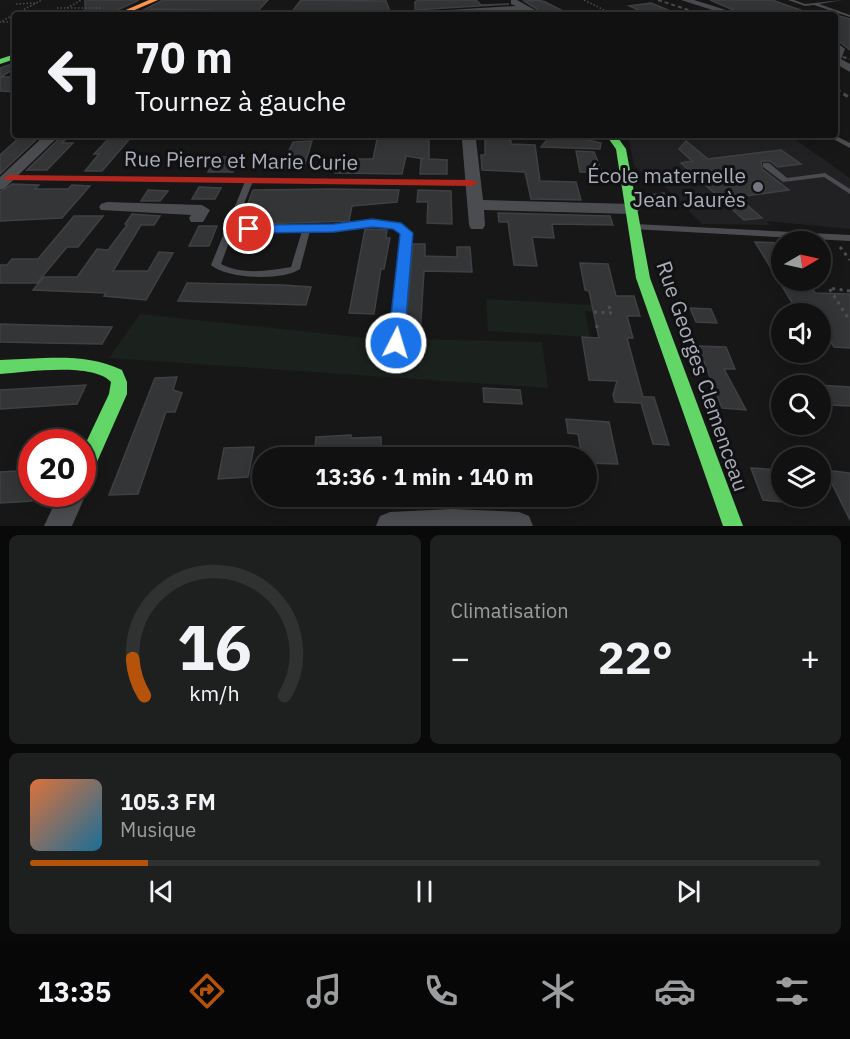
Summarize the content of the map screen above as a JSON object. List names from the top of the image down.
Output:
{
  "streets": {
    "street": ["Rue Pierre et Marie Curie", "Rue Georges Clemenceau"]
  },
  "places": ["École maternelle Jean Jaurès"],
  "north": "right",
  "page": {
    "turn": ["70 m", "Tournez à gauche"],
    "limit": "20",
    "trip": "13:36 · 1 min · 140 m",
    "tile": "Climatisation",
    "heat": ["−", "22°", "+"],
    "song": ["105.3 FM", "Musique"],
    "tabs": "13:35",
    "gauge": ["16", "km/h"]
  }
}
